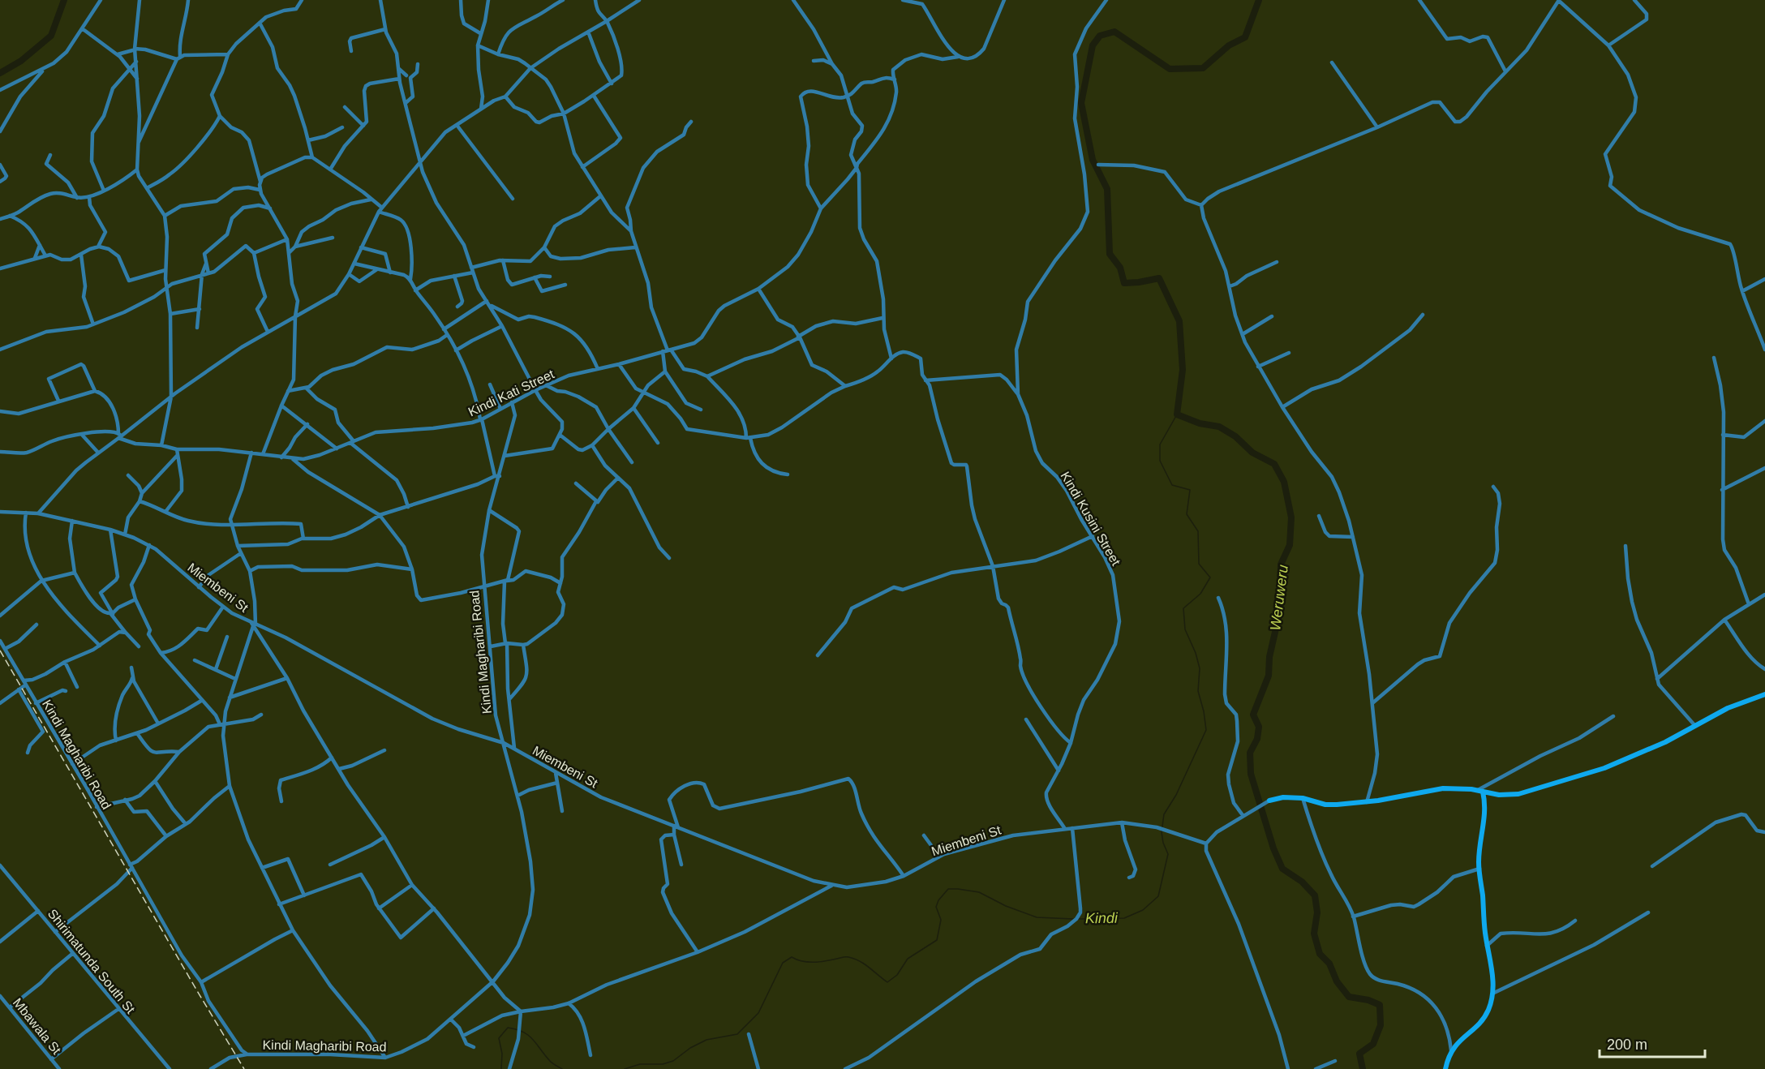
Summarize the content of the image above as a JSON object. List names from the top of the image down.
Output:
{
  "streets": {
    "street": [
      "Kindi Kati Street",
      "Kindi Kusini Street",
      "Miembeni St",
      "Kindi Magharibi Road",
      "Shirimatunda South St",
      "Mbawala St"
    ]
  },
  "crossings": [
    ["Kindi Kati Street", "Kindi Magharibi Road"],
    ["Kindi Kusini Street", "Miembeni St"],
    ["Miembeni St", "Kindi Magharibi Road"]
  ],
  "water": ["Weruweru", "Kindi"],
  "scale_bar": "200 m"
}
